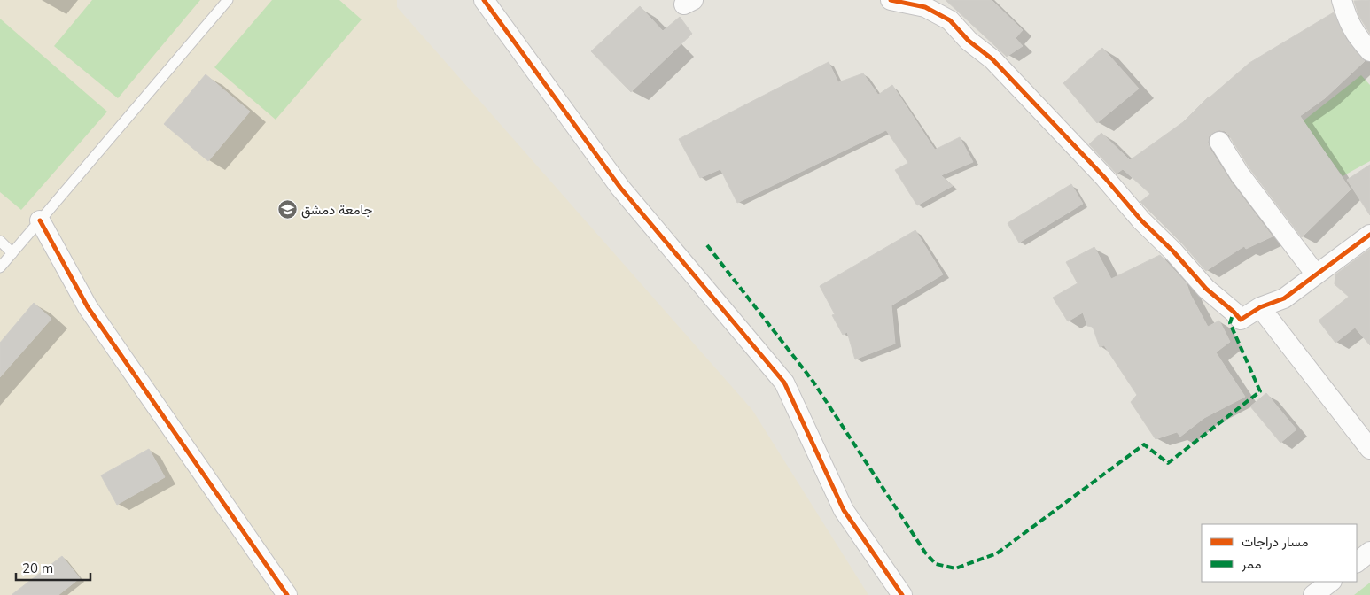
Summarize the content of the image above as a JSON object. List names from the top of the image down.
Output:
{
  "places": {
    "school or university": ["جامعة دمشق"]
  },
  "legend": ["مسار دراجات", "ممر"],
  "scale_bar": "20 m"
}
